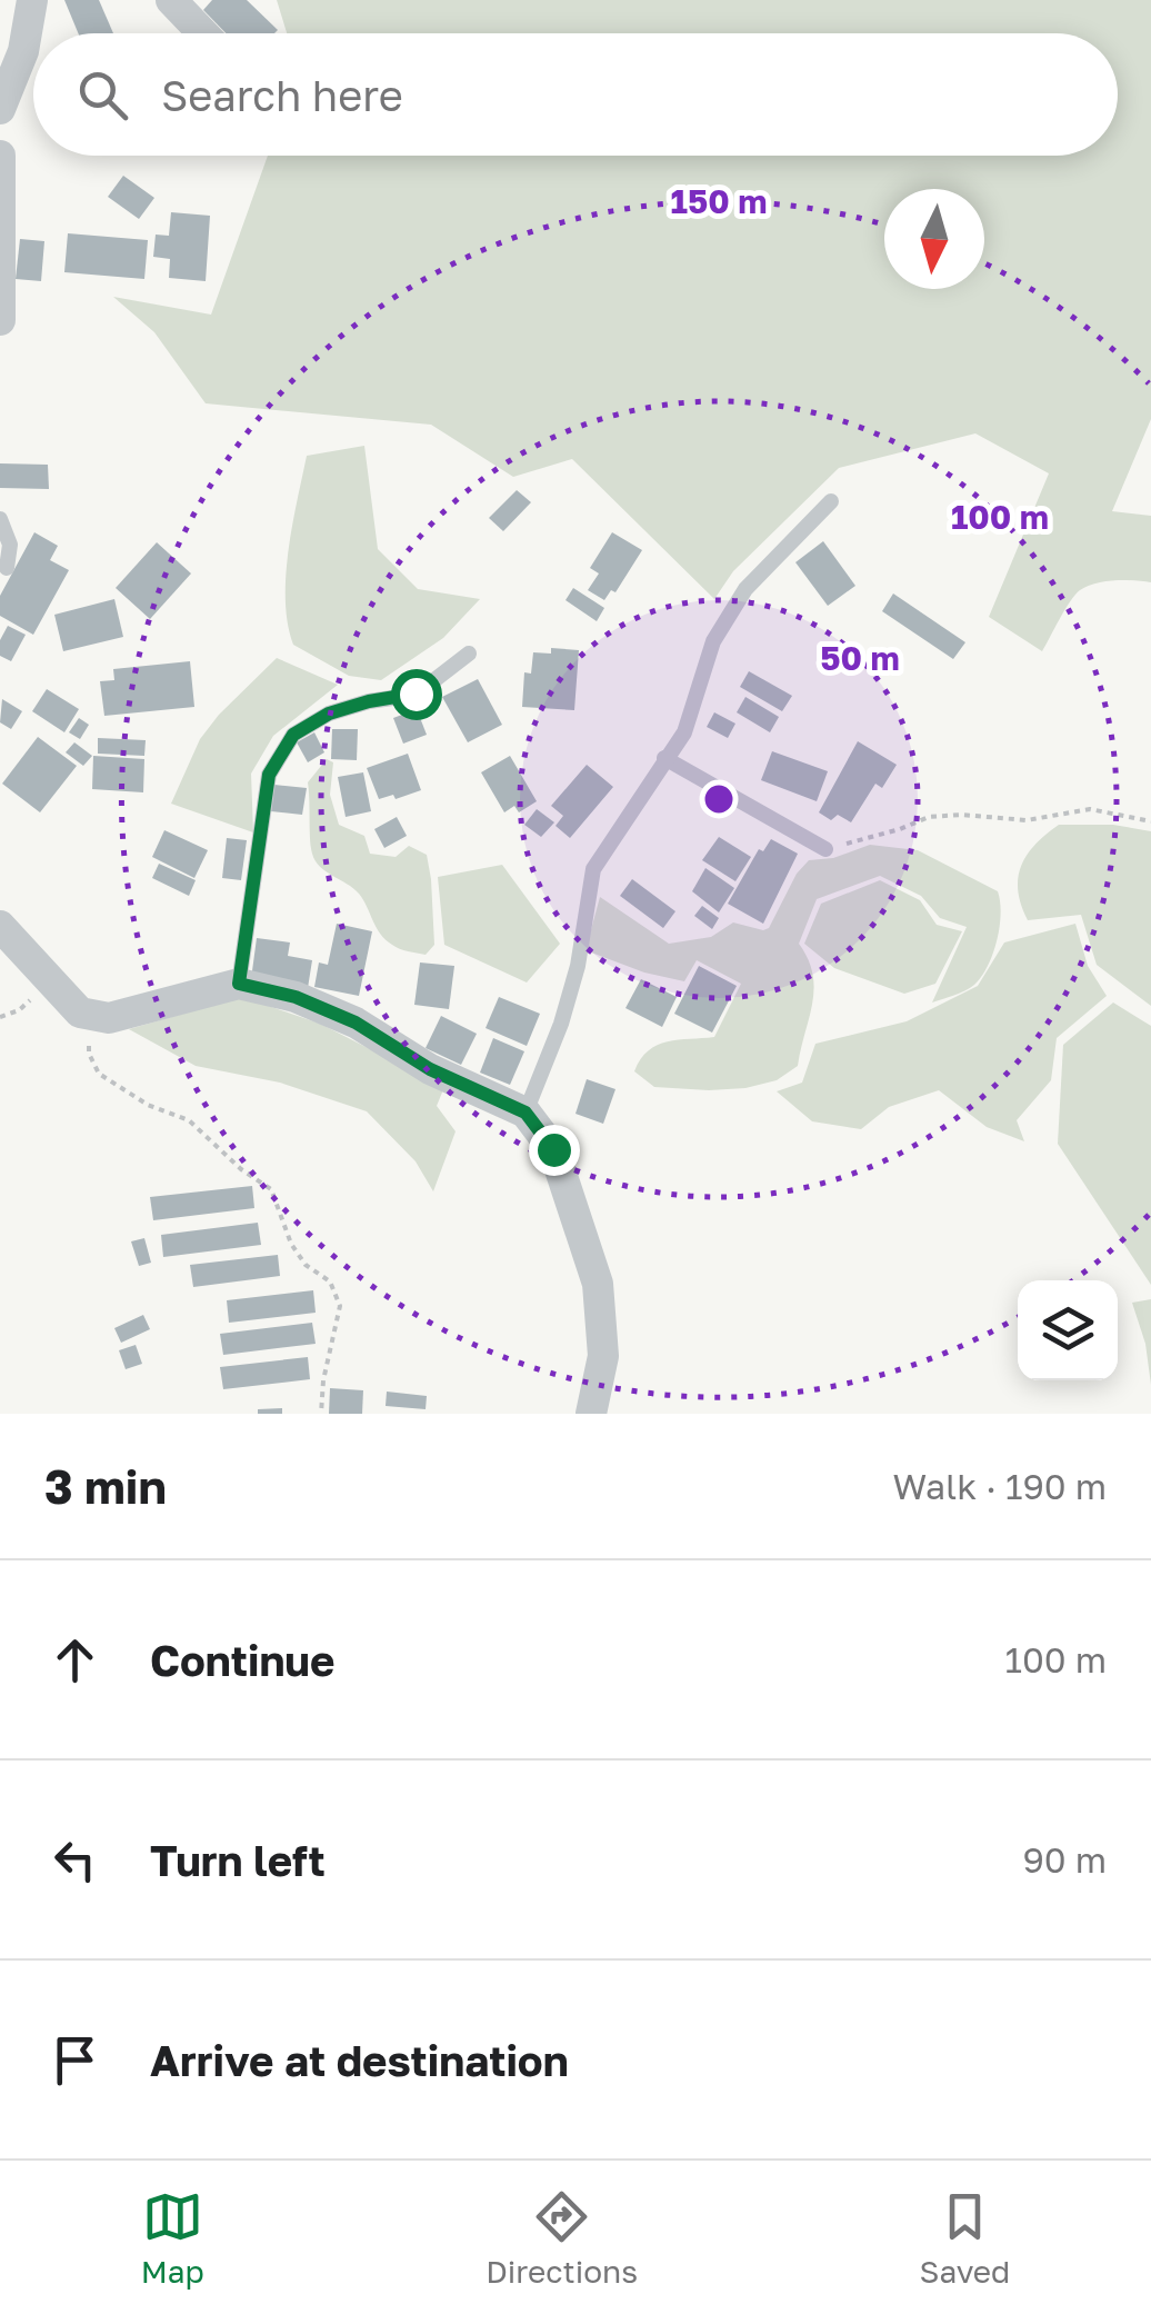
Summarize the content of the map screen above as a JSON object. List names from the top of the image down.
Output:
{
  "north": "bottom",
  "page": {
    "search": "Search here",
    "heading": ["3 min", "Walk · 190 m"],
    "list": [
      ["Continue", "100 m"],
      ["Turn left", "90 m"],
      "Arrive at destination"
    ],
    "nav": ["Map", "Directions", "Saved"]
  },
  "rings": ["150 m", "100 m", "50 m"]
}
